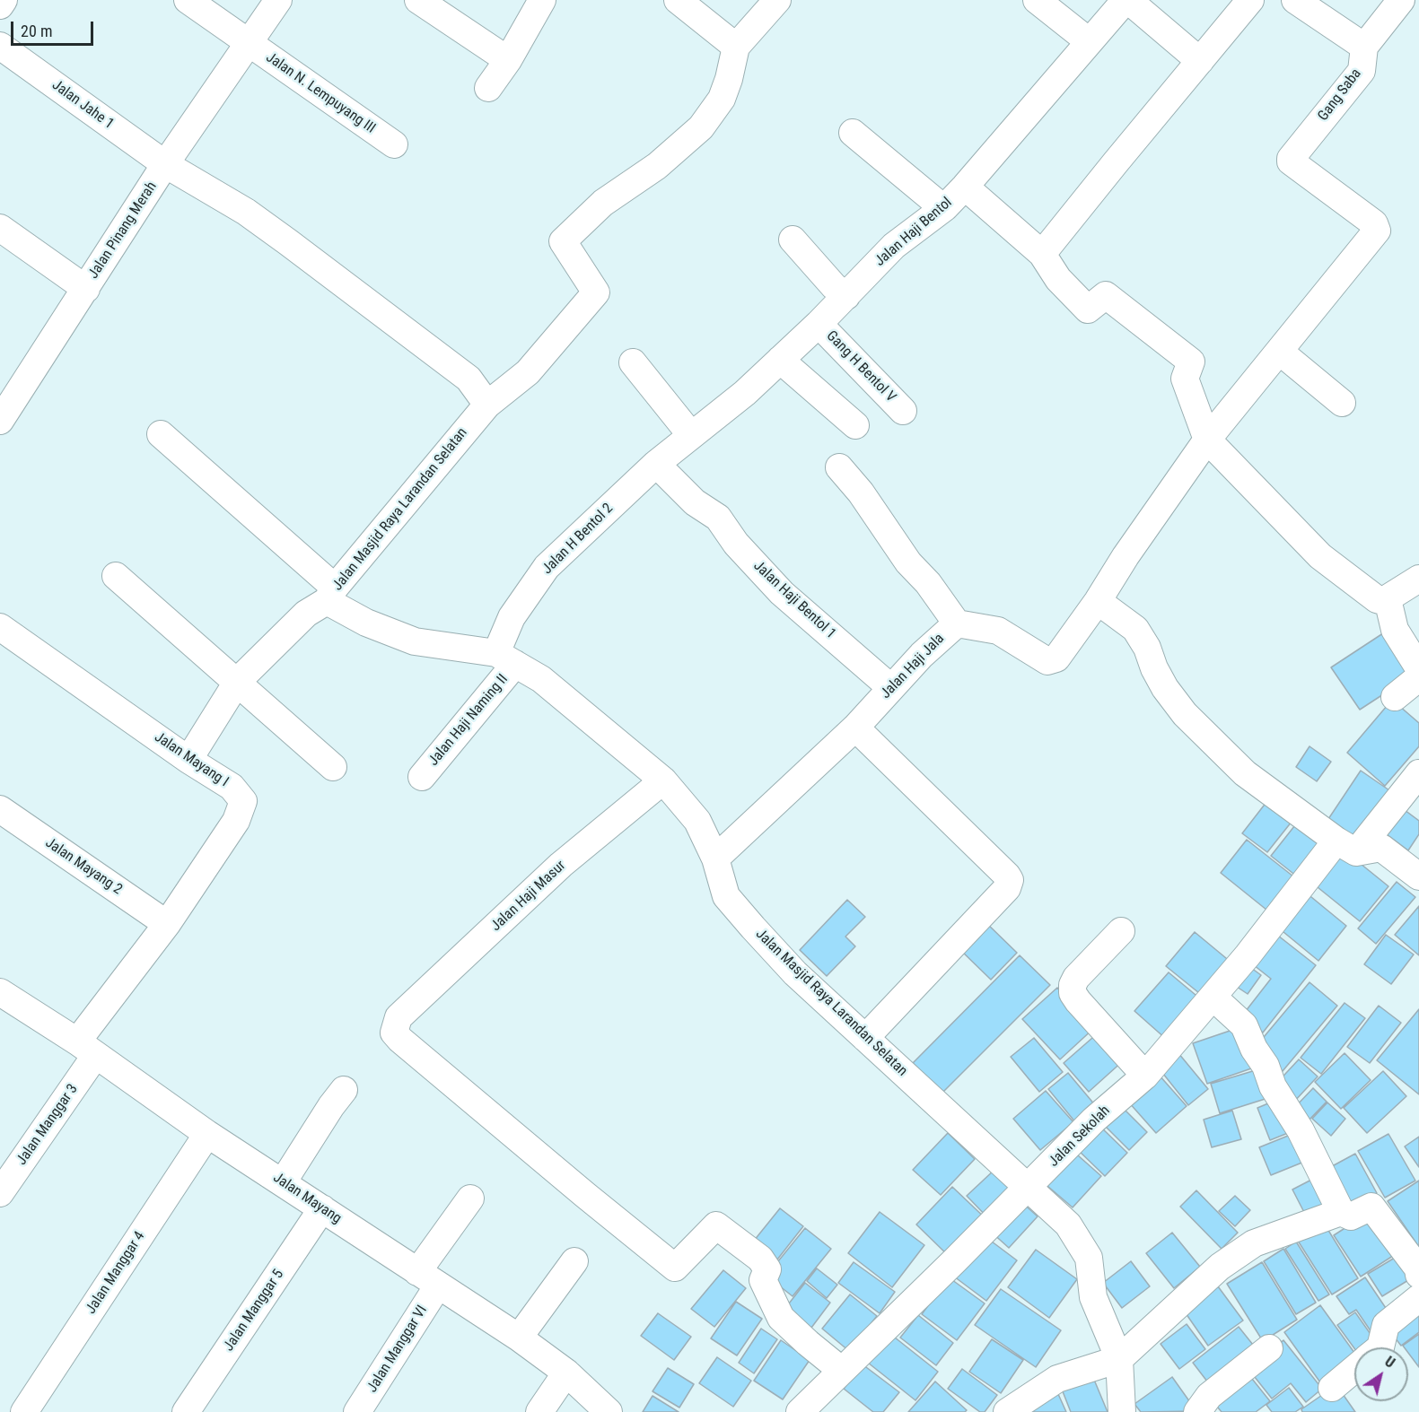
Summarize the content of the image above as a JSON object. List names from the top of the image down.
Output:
{
  "streets": {
    "street": [
      "Jalan N. Lempuyang III",
      "Gang Saba",
      "Jalan Jahe 1",
      "Jalan Pinang Merah",
      "Jalan Haji Bentol",
      "Gang H Bentol V",
      "Jalan Masjid Raya Larandan Selatan",
      "Jalan H Bentol 2",
      "Jalan Haji Bentol 1",
      "Jalan Haji Jala",
      "Jalan Haji Naming II",
      "Jalan Mayang I",
      "Jalan Mayang 2",
      "Jalan Haji Masur",
      "Jalan Manggar 3",
      "Jalan Sekolah",
      "Jalan Mayang",
      "Jalan Manggar 4",
      "Jalan Manggar 5",
      "Jalan Manggar VI"
    ]
  },
  "crossings": [
    ["Jalan N. Lempuyang III", "Jalan Pinang Merah"],
    ["Gang Saba", "Jalan Haji Jala"],
    ["Jalan Jahe 1", "Jalan Pinang Merah"],
    ["Jalan Haji Bentol", "Gang H Bentol V"],
    ["Jalan Haji Bentol", "Jalan H Bentol 2"],
    ["Jalan Haji Bentol", "Jalan Haji Bentol 1"],
    ["Jalan Masjid Raya Larandan Selatan", "Jalan H Bentol 2"],
    ["Jalan Masjid Raya Larandan Selatan", "Jalan Haji Jala"],
    ["Jalan Masjid Raya Larandan Selatan", "Jalan Haji Naming II"],
    ["Jalan Masjid Raya Larandan Selatan", "Jalan Haji Masur"],
    ["Jalan Masjid Raya Larandan Selatan", "Jalan Sekolah"],
    ["Jalan H Bentol 2", "Jalan Haji Bentol 1"],
    ["Jalan H Bentol 2", "Jalan Haji Naming II"],
    ["Jalan Haji Bentol 1", "Jalan Haji Jala"],
    ["Jalan Mayang I", "Jalan Mayang 2"],
    ["Jalan Mayang I", "Jalan Manggar 3"],
    ["Jalan Mayang I", "Jalan Mayang"],
    ["Jalan Haji Masur", "Jalan Sekolah"],
    ["Jalan Manggar 3", "Jalan Mayang"],
    ["Jalan Mayang", "Jalan Manggar 4"],
    ["Jalan Mayang", "Jalan Manggar 5"],
    ["Jalan Mayang", "Jalan Manggar VI"]
  ],
  "scale_bar": "20 m",
  "north": "top right"
}
